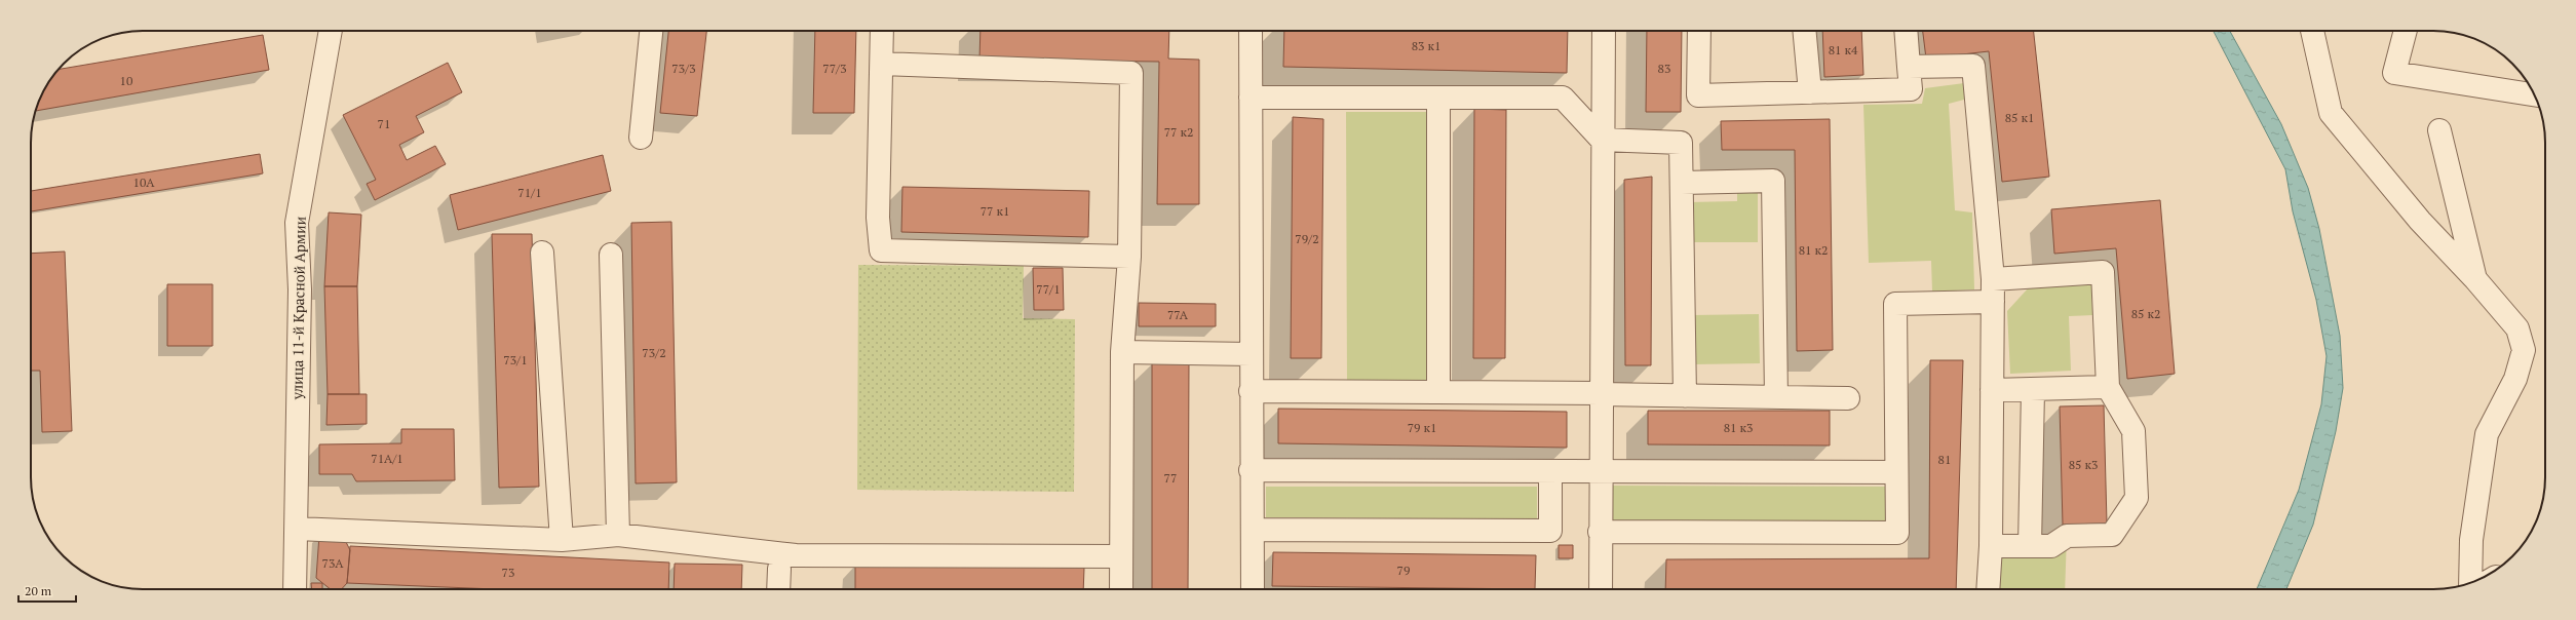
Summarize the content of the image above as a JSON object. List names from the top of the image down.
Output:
{
  "streets": {
    "street": ["улица 11-й Красной Армии"]
  },
  "house_numbers": [
    "83 к1",
    "81 к4",
    "73/3",
    "77/3",
    "83",
    "10",
    "85 к1",
    "71",
    "77 к2",
    "10А",
    "71/1",
    "77 к1",
    "79/2",
    "81 к2",
    "77/1",
    "85 к2",
    "77А",
    "73/2",
    "73/1",
    "79 к1",
    "81 к3",
    "71А/1",
    "81",
    "85 к3",
    "77",
    "73А",
    "79",
    "73"
  ],
  "scale_bar": "20 m"
}
